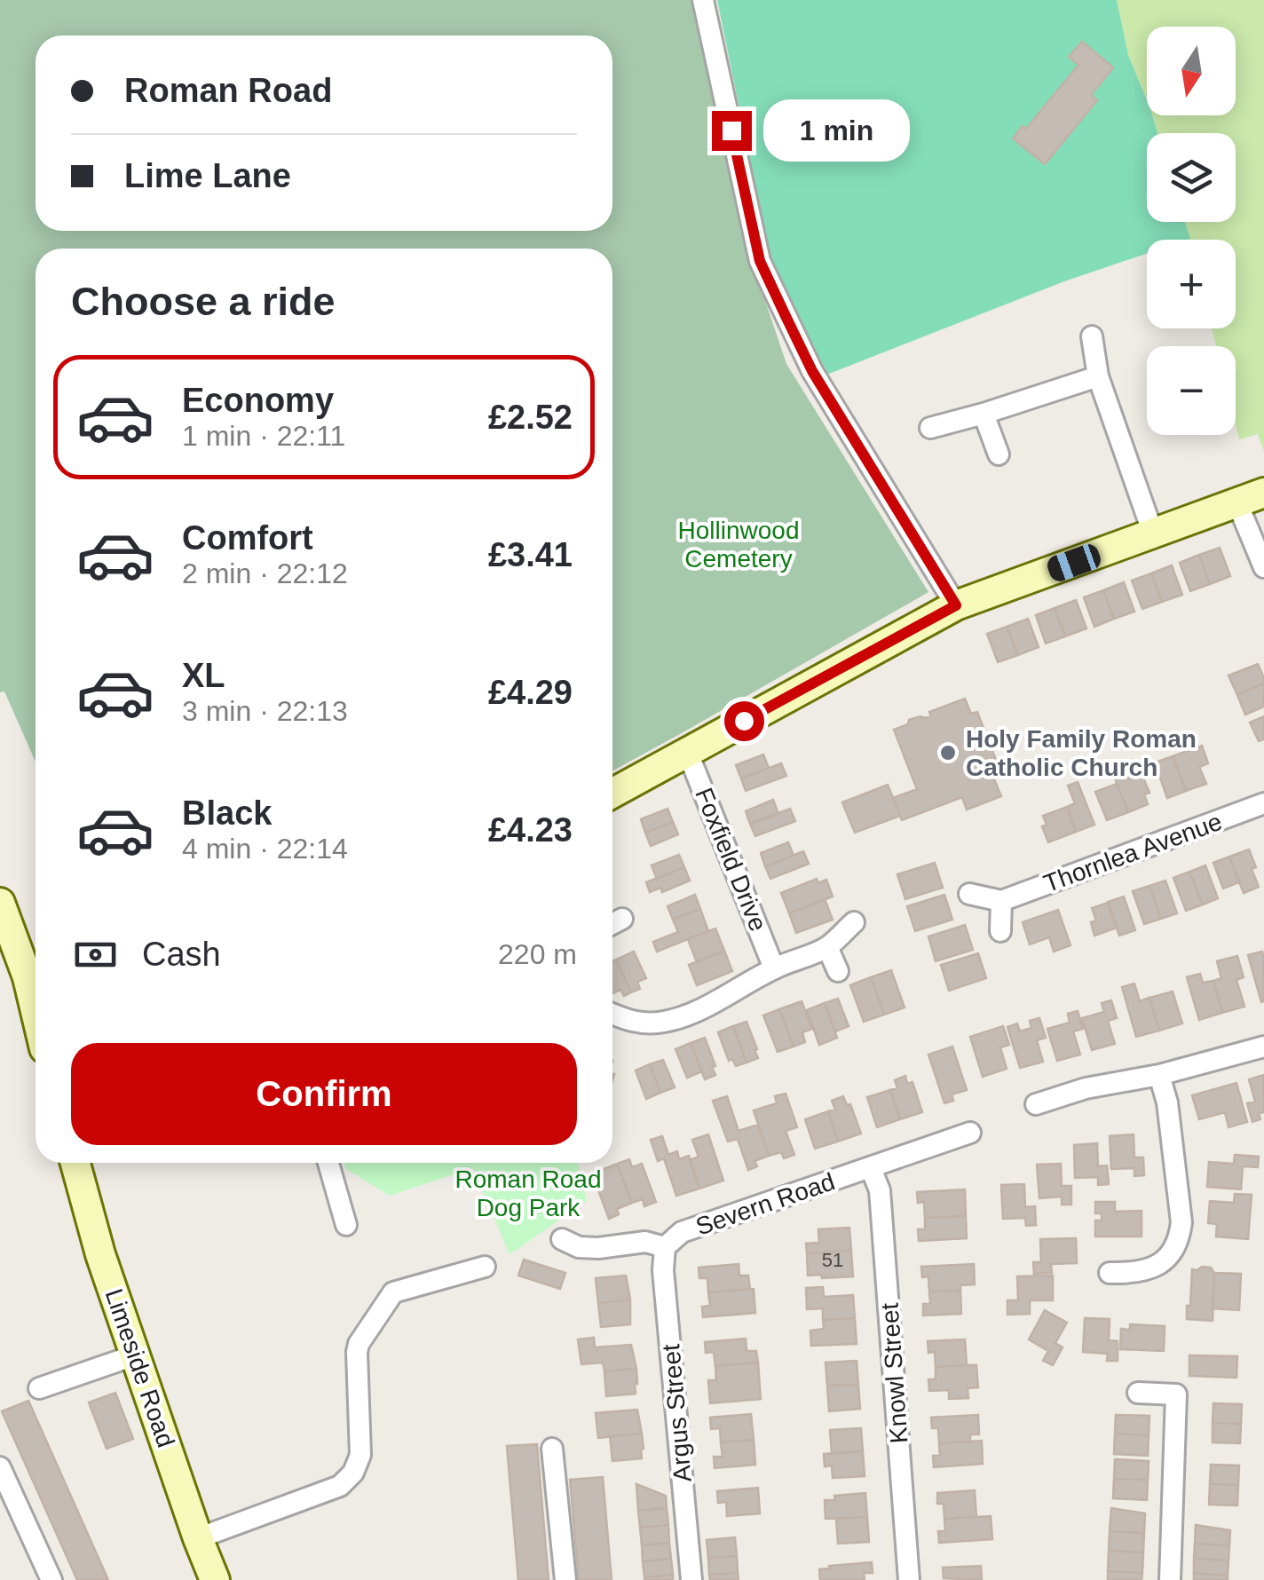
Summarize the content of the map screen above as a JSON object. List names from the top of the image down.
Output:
{
  "streets": {
    "street": [
      "Thornlea Avenue",
      "Foxfield Drive",
      "Severn Road",
      "Limeside Road",
      "Knowl Street",
      "Argus Street"
    ]
  },
  "crossings": [
    ["Severn Road", "Knowl Street"],
    ["Severn Road", "Argus Street"]
  ],
  "parks": ["Hollinwood Cemetery", "Roman Road Dog Park"],
  "places": ["Holy Family Roman Catholic Church"],
  "house_numbers": ["51"],
  "north": "bottom",
  "page": {
    "map_buttons": ["+", "−"],
    "banner": ["Roman Road", "Lime Lane"],
    "bubble": "1 min",
    "heading": "Choose a ride",
    "list": [
      {
        "name": "Economy",
        "note": "1 min · 22:11",
        "value": "£2.52"
      },
      {
        "name": "Comfort",
        "note": "2 min · 22:12",
        "value": "£3.41"
      },
      {
        "name": "XL",
        "note": "3 min · 22:13",
        "value": "£4.29"
      },
      {
        "name": "Black",
        "note": "4 min · 22:14",
        "value": "£4.23"
      }
    ],
    "pay": ["Cash", "220 m"],
    "buttons": "Confirm"
  }
}
